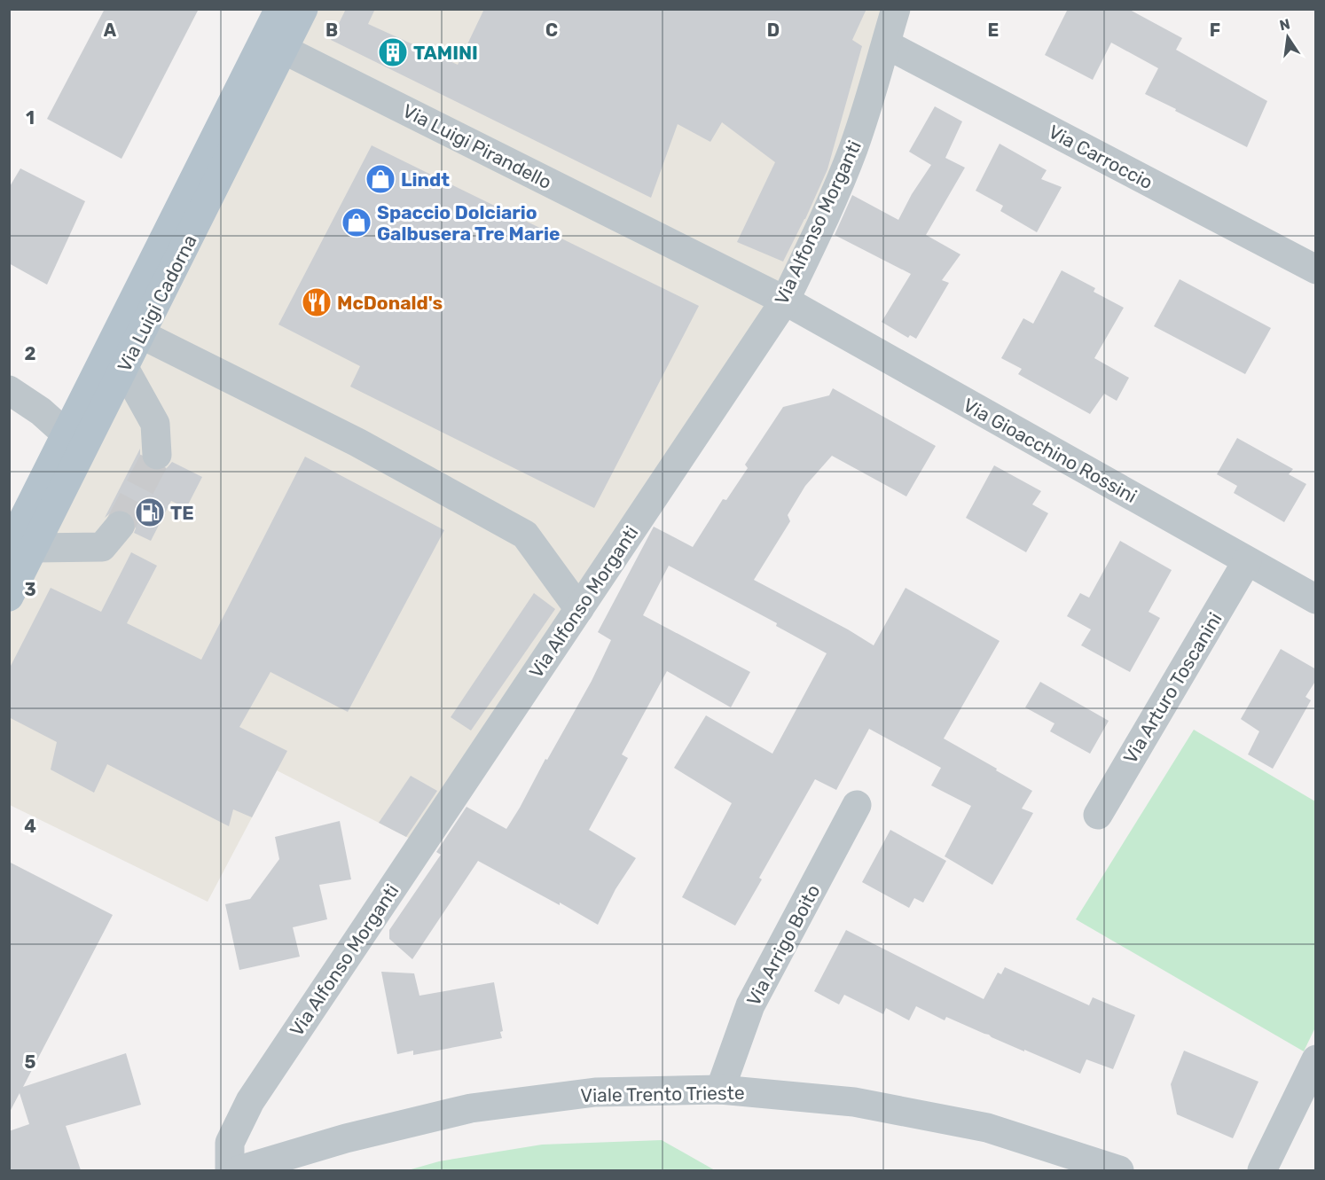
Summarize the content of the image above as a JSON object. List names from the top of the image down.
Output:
{
  "streets": {
    "main road": ["Via Luigi Cadorna"],
    "street": [
      "Via Luigi Pirandello",
      "Via Carroccio",
      "Via Alfonso Morganti",
      "Via Gioacchino Rossini",
      "Via Arturo Toscanini",
      "Via Arrigo Boito",
      "Viale Trento Trieste"
    ]
  },
  "crossings": [
    ["Via Luigi Pirandello", "Via Alfonso Morganti"],
    ["Via Luigi Pirandello", "Via Luigi Cadorna"],
    ["Via Luigi Pirandello", "Via Gioacchino Rossini"],
    ["Via Carroccio", "Via Alfonso Morganti"],
    ["Via Alfonso Morganti", "Via Gioacchino Rossini"],
    ["Via Gioacchino Rossini", "Via Arturo Toscanini"],
    ["Via Arrigo Boito", "Viale Trento Trieste"]
  ],
  "places": {
    "building": ["TAMINI"],
    "shop": ["Lindt", "Spaccio Dolciario Galbusera Tre Marie"],
    "restaurant": ["McDonald's"],
    "fuel station": ["TE"]
  },
  "north": "top",
  "grid": {
    "columns": [
      "A",
      "B",
      "C",
      "D",
      "E",
      "F"
    ],
    "rows": [
      "1",
      "2",
      "3",
      "4",
      "5"
    ]
  }
}
